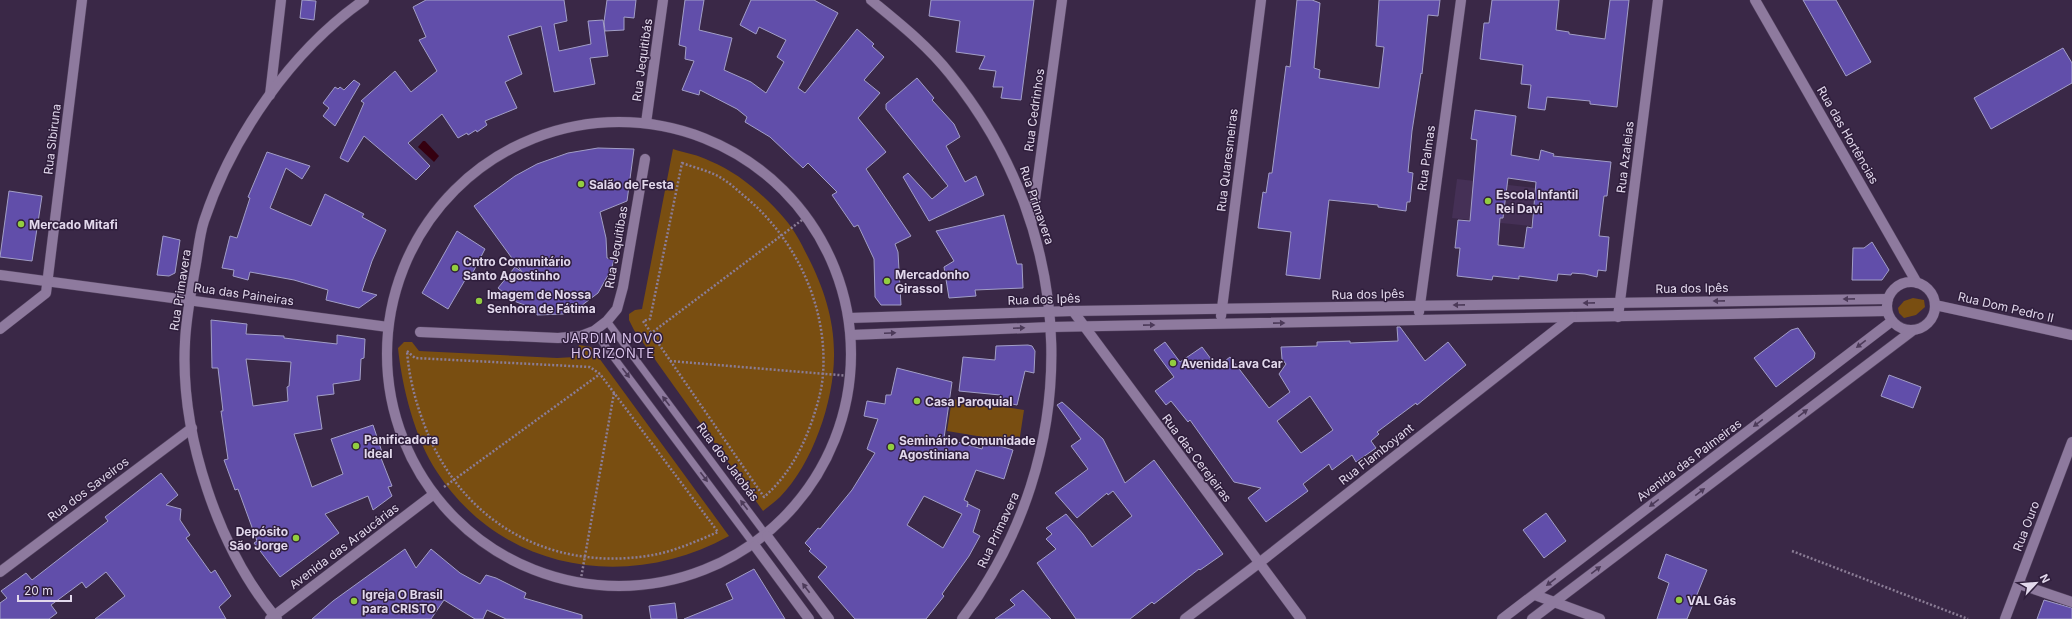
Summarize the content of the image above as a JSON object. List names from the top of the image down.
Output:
{
  "streets": {
    "street": [
      "Rua Jequitibás",
      "Rua Cedrinhos",
      "Rua das Hortências",
      "Rua Sibiruna",
      "Rua Azaleias",
      "Rua Palmas",
      "Rua Quaresmeiras",
      "Rua Primavera",
      "Rua Jequitibas",
      "Rua dos Ipês",
      "Rua das Paineiras",
      "Rua Dom Pedro II",
      "Rua Flamboyant",
      "Rua das Cerejeiras",
      "Avenida das Palmeiras",
      "Rua dos Jatobás",
      "Rua dos Saveiros",
      "Rua Ouro",
      "Avenida das Araucárias"
    ]
  },
  "crossings": [
    ["Rua Cedrinhos", "Rua Primavera"],
    ["Rua das Hortências", "Rua dos Ipês"],
    ["Rua das Hortências", "Rua Dom Pedro II"],
    ["Rua das Hortências", "Avenida das Palmeiras"],
    ["Rua Sibiruna", "Rua das Paineiras"],
    ["Rua Azaleias", "Rua dos Ipês"],
    ["Rua Palmas", "Rua dos Ipês"],
    ["Rua Quaresmeiras", "Rua dos Ipês"],
    ["Rua Primavera", "Rua dos Ipês"],
    ["Rua Primavera", "Rua das Paineiras"],
    ["Rua Primavera", "Rua dos Saveiros"],
    ["Rua Primavera", "Avenida das Araucárias"],
    ["Rua Jequitibas", "Rua dos Jatobás"],
    ["Rua dos Ipês", "Rua Dom Pedro II"],
    ["Rua dos Ipês", "Rua das Cerejeiras"],
    ["Rua dos Ipês", "Avenida das Palmeiras"],
    ["Rua Dom Pedro II", "Avenida das Palmeiras"],
    ["Rua Flamboyant", "Rua das Cerejeiras"]
  ],
  "districts": ["JARDIM NOVO HORIZONTE"],
  "places": [
    "Salão de Festa",
    "Escola Infantil Rei Davi",
    "Mercado Mitafi",
    "Cntro Comunitário Santo Agostinho",
    "Mercadonho Girassol",
    "Imagem de Nossa Senhora de Fátima",
    "Avenida Lava Car",
    "Casa Paroquial",
    "Panificadora Ideal",
    "Seminário Comunidade Agostiniana",
    "Depósito São Jorge",
    "VAL Gás",
    "Igreja O Brasil para CRISTO"
  ],
  "scale_bar": "20 m",
  "north": "top right"
}
